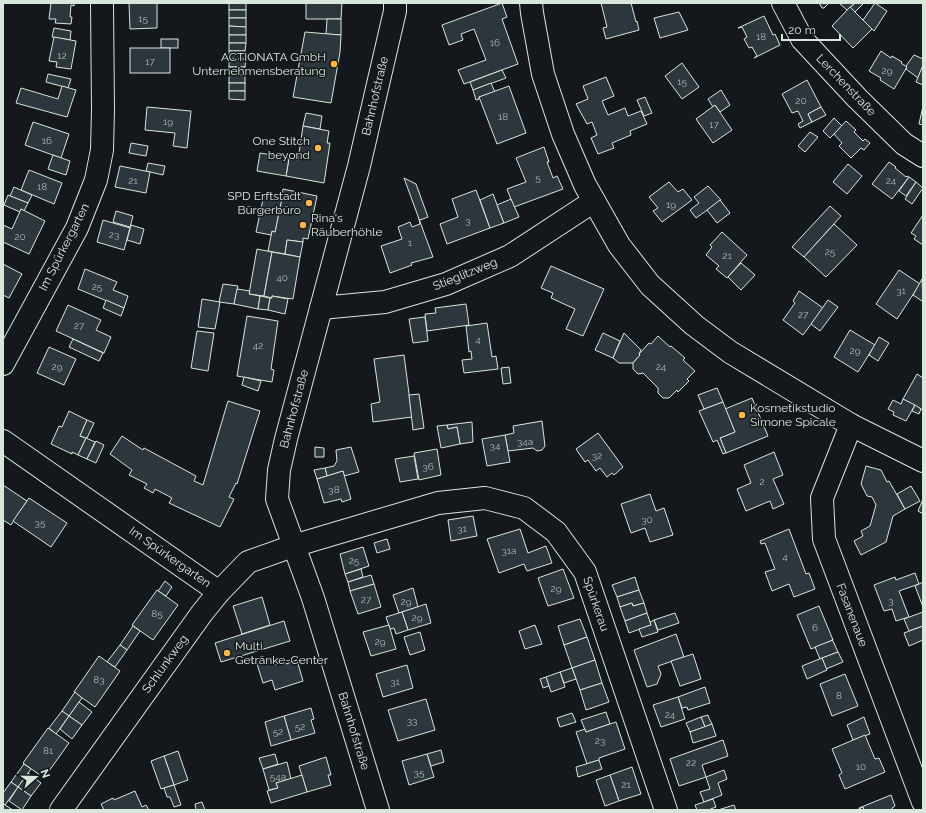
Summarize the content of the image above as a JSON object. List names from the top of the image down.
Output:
{
  "streets": {
    "street": [
      "Lerchenstraße",
      "Bahnhofstraße",
      "Im Spürkergarten",
      "Stieglitzweg",
      "Spürkerau",
      "Fasanenaue",
      "Schlunkweg"
    ]
  },
  "crossings": [
    ["Bahnhofstraße", "Stieglitzweg"],
    ["Bahnhofstraße", "Spürkerau"],
    ["Bahnhofstraße", "Schlunkweg"],
    ["Im Spürkergarten", "Schlunkweg"],
    ["Spürkerau", "Schlunkweg"]
  ],
  "places": [
    "ACTIONATA GmbH Unternehmensberatung",
    "One Stitch beyond",
    "SPD Erftstadt Bürgerbüro",
    "Rina's Räuberhöhle",
    "Kosmetikstudio Simone Spicale",
    "Multi Getränke-Center"
  ],
  "house_numbers": [
    "15",
    "18",
    "16",
    "12",
    "17",
    "29",
    "15",
    "20",
    "18",
    "19",
    "17",
    "16",
    "5",
    "21",
    "24",
    "18",
    "19",
    "3",
    "23",
    "20",
    "1",
    "25",
    "21",
    "40",
    "25",
    "31",
    "27",
    "27",
    "4",
    "42",
    "29",
    "29",
    "24",
    "34a",
    "34",
    "32",
    "36",
    "2",
    "38",
    "30",
    "35",
    "31",
    "31a",
    "4",
    "25",
    "29",
    "27",
    "3",
    "29",
    "85",
    "29",
    "6",
    "29",
    "83",
    "31",
    "8",
    "24",
    "33",
    "52",
    "52",
    "23",
    "81",
    "22",
    "10",
    "35",
    "54a",
    "21"
  ],
  "scale_bar": "20 m",
  "north": "right"
}
